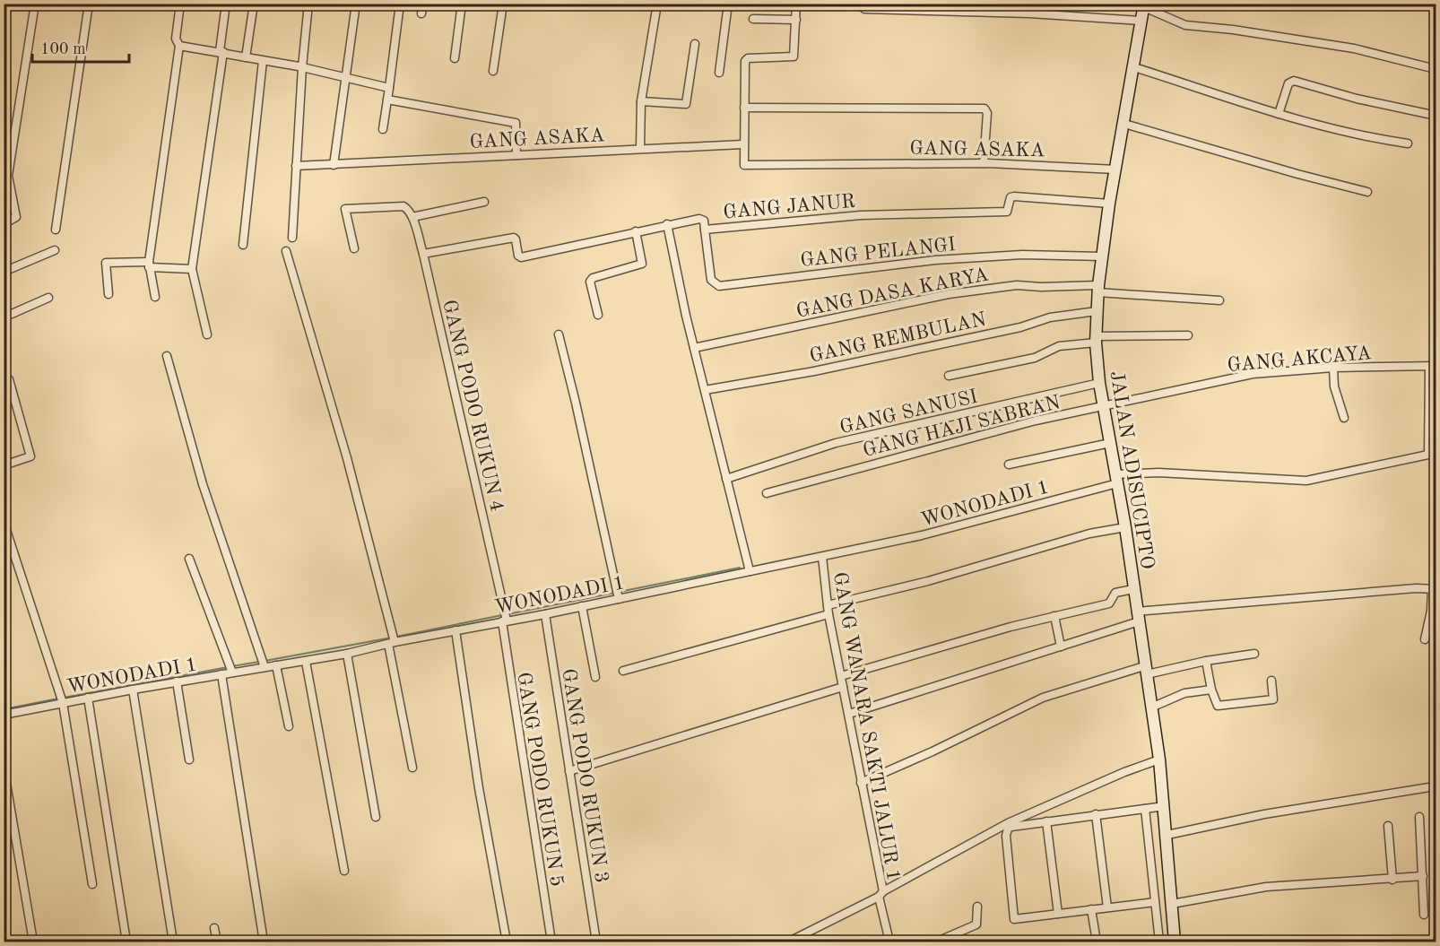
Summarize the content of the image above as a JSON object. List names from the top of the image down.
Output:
{
  "streets": {
    "main road": ["JALAN ADISUCIPTO"],
    "street": [
      "GANG ASAKA",
      "GANG JANUR",
      "GANG PELANGI",
      "GANG DASA KARYA",
      "GANG REMBULAN",
      "GANG AKCAYA",
      "GANG PODO RUKUN 4",
      "GANG SANUSI",
      "GANG HAJI SABRAN",
      "WONODADI 1",
      "GANG WANARA SAKTI JALUR 1",
      "GANG PODO RUKUN 3",
      "GANG PODO RUKUN 5"
    ]
  },
  "crossings": [
    ["GANG ASAKA", "JALAN ADISUCIPTO"],
    ["GANG JANUR", "GANG PELANGI"],
    ["GANG JANUR", "GANG PODO RUKUN 4"],
    ["GANG JANUR", "JALAN ADISUCIPTO"],
    ["GANG PELANGI", "JALAN ADISUCIPTO"],
    ["GANG DASA KARYA", "JALAN ADISUCIPTO"],
    ["GANG REMBULAN", "JALAN ADISUCIPTO"],
    ["GANG AKCAYA", "GANG HAJI SABRAN"],
    ["GANG AKCAYA", "JALAN ADISUCIPTO"],
    ["GANG PODO RUKUN 4", "WONODADI 1"],
    ["GANG PODO RUKUN 4", "GANG PODO RUKUN 5"],
    ["GANG SANUSI", "JALAN ADISUCIPTO"],
    ["GANG HAJI SABRAN", "JALAN ADISUCIPTO"],
    ["JALAN ADISUCIPTO", "WONODADI 1"],
    ["WONODADI 1", "GANG WANARA SAKTI JALUR 1"],
    ["WONODADI 1", "GANG PODO RUKUN 3"],
    ["WONODADI 1", "GANG PODO RUKUN 5"]
  ],
  "scale_bar": "100 m"
}
